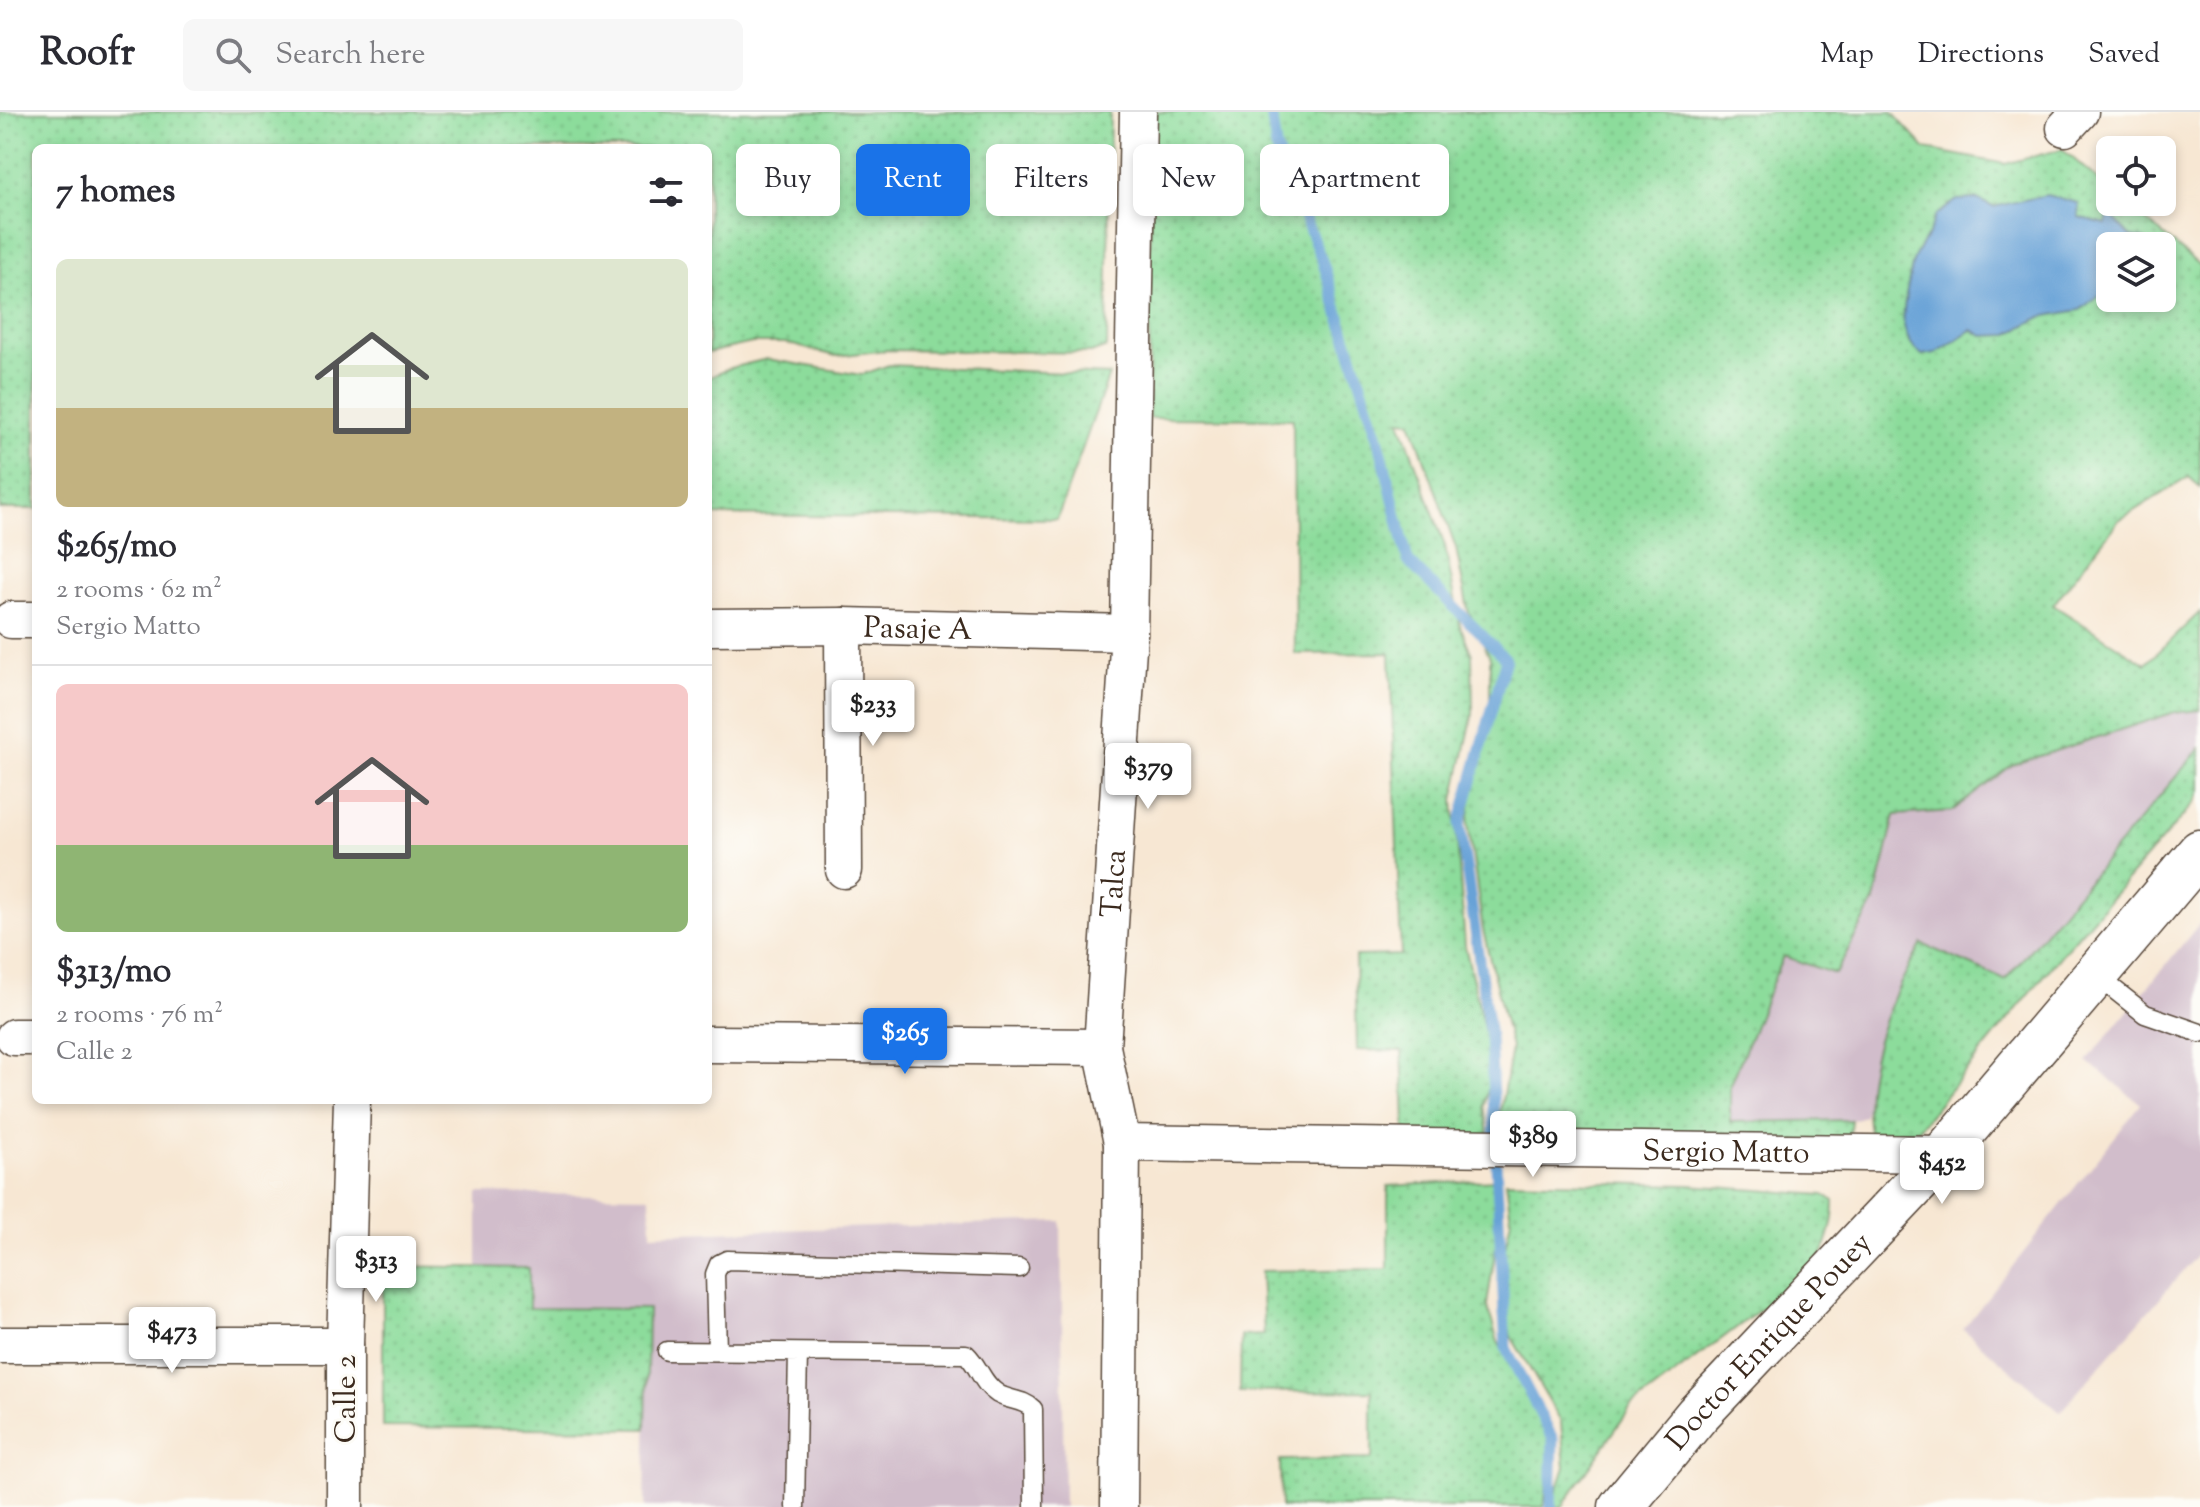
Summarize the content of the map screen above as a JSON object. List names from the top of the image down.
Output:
{
  "streets": {
    "street": [
      "Pasaje A",
      "Talca",
      "Sergio Matto",
      "Doctor Enrique Pouey",
      "Calle 2"
    ]
  },
  "crossings": [
    ["Pasaje A", "Talca"],
    ["Talca", "Sergio Matto"],
    ["Sergio Matto", "Doctor Enrique Pouey"]
  ],
  "page": {
    "header": "Roofr",
    "search": "Search here",
    "nav": ["Map", "Directions", "Saved"],
    "chip": [
      "Buy",
      "Rent",
      "Filters",
      "New",
      "Apartment"
    ],
    "heading": "7 homes",
    "list": [
      {
        "name": "$265/mo",
        "note": "2 rooms · 62 m² · Sergio Matto"
      },
      {
        "name": "$313/mo",
        "note": "2 rooms · 76 m² · Calle 2"
      }
    ],
    "price": [
      "$233",
      "$379",
      "$265",
      "$389",
      "$452",
      "$313",
      "$473"
    ]
  }
}
